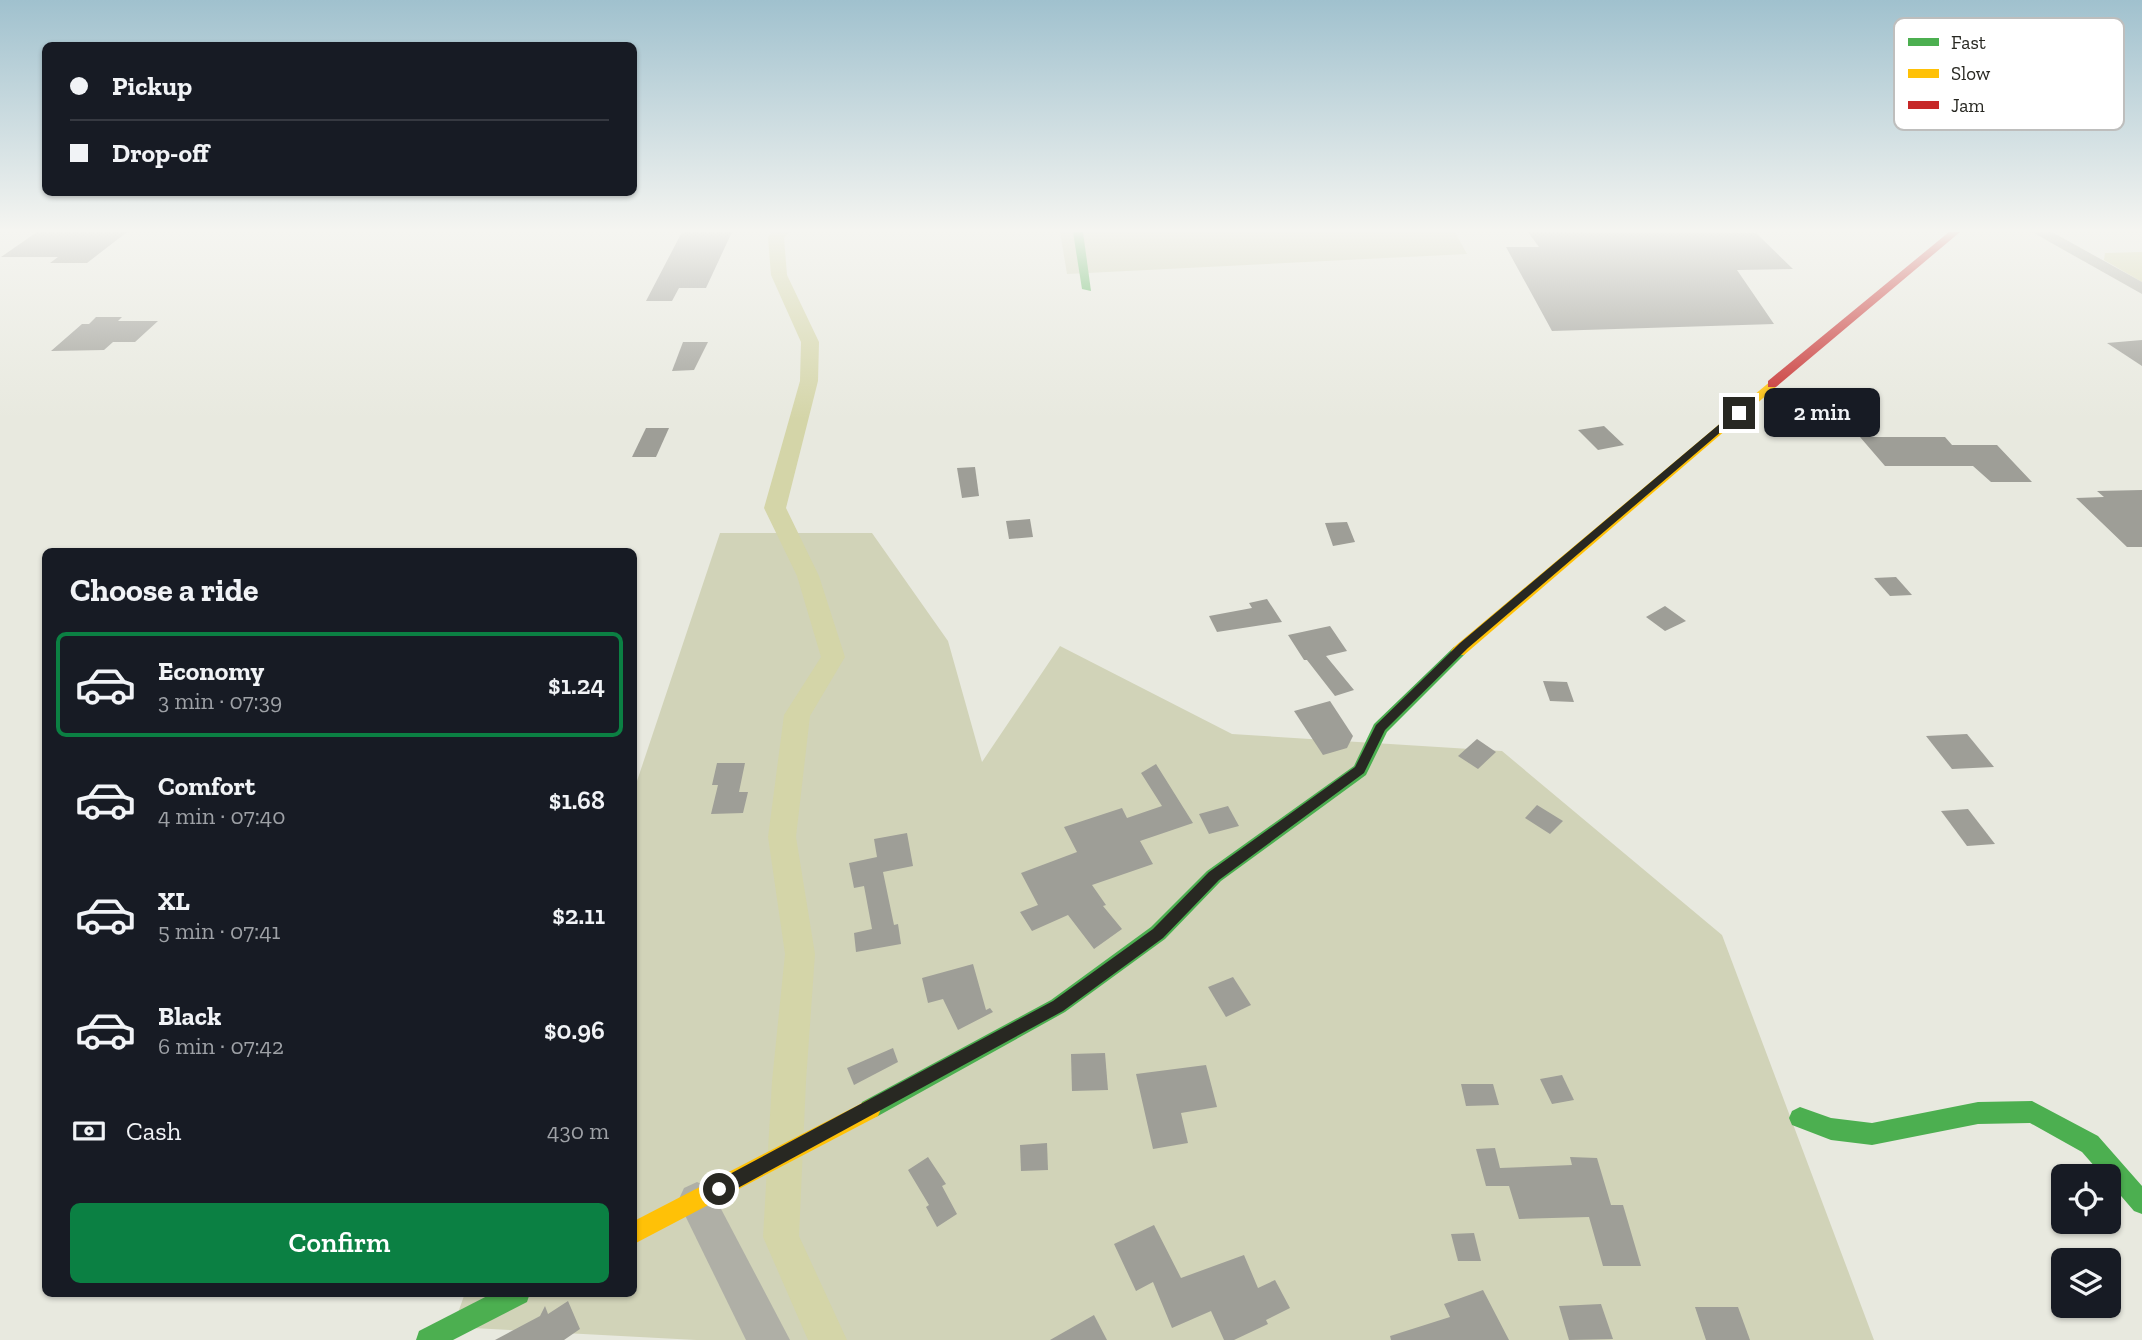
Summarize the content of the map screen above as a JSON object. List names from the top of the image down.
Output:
{
  "legend": ["Fast", "Slow", "Jam"],
  "page": {
    "banner": ["Pickup", "Drop-off"],
    "bubble": "2 min",
    "heading": "Choose a ride",
    "list": [
      {
        "name": "Economy",
        "note": "3 min · 07:39",
        "value": "$1.24"
      },
      {
        "name": "Comfort",
        "note": "4 min · 07:40",
        "value": "$1.68"
      },
      {
        "name": "XL",
        "note": "5 min · 07:41",
        "value": "$2.11"
      },
      {
        "name": "Black",
        "note": "6 min · 07:42",
        "value": "$0.96"
      }
    ],
    "pay": ["Cash", "430 m"],
    "buttons": "Confirm"
  }
}
